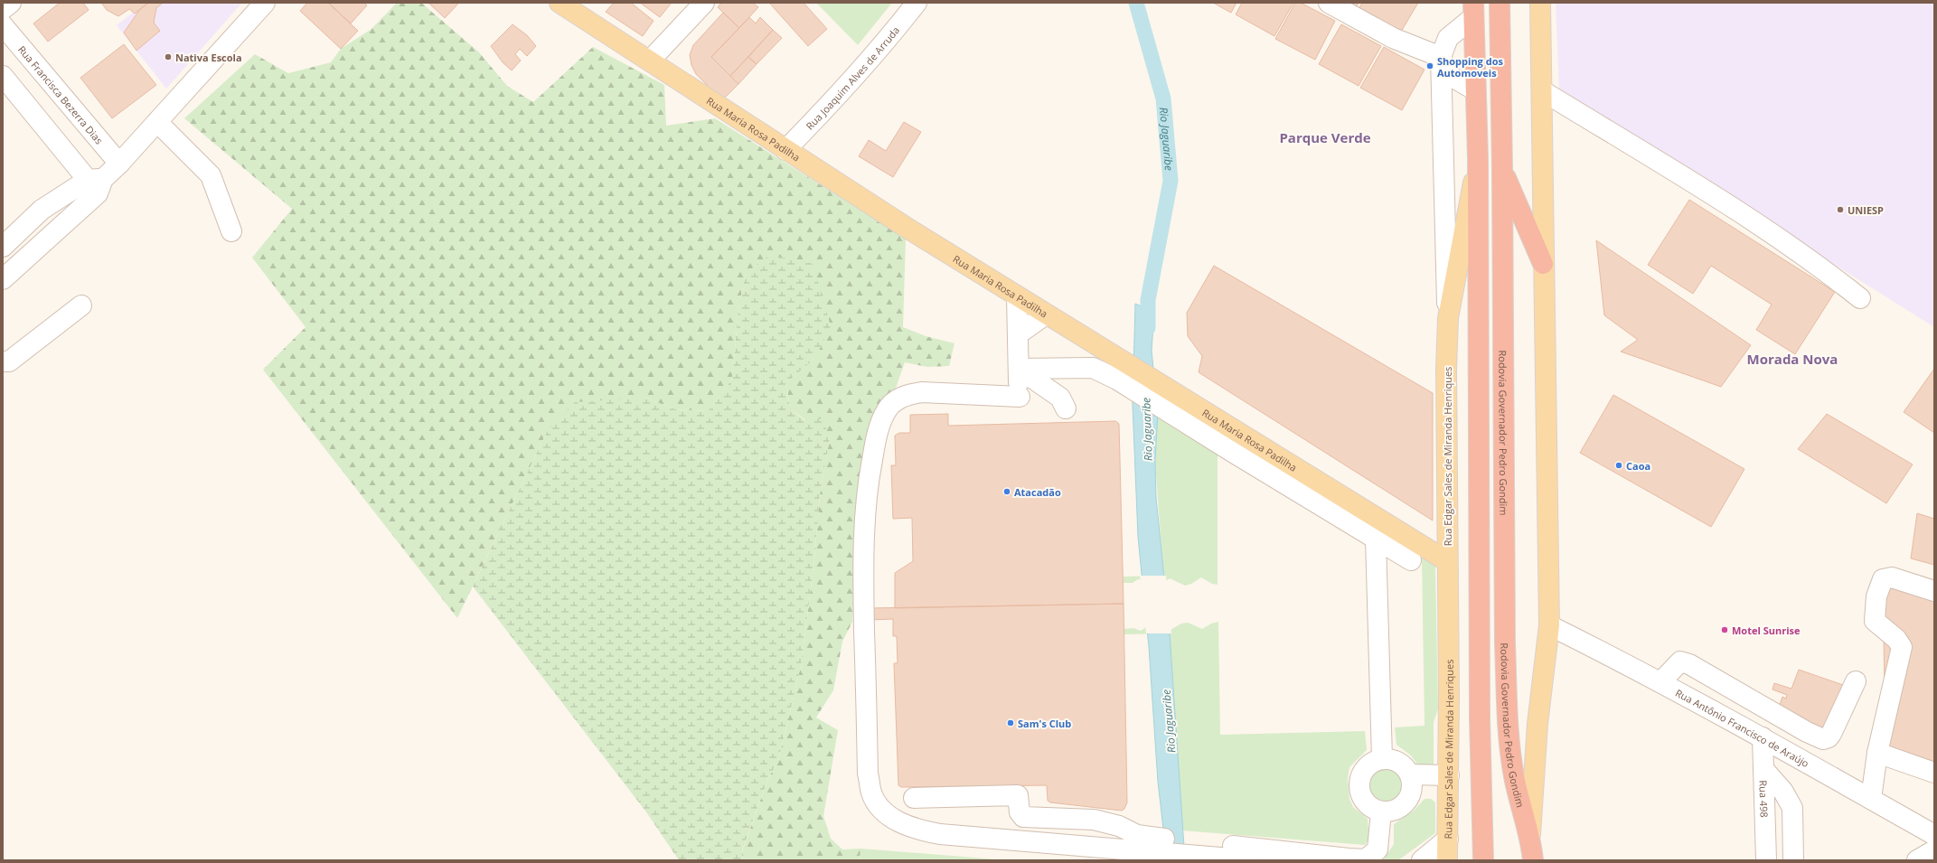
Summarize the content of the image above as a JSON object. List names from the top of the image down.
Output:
{
  "streets": {
    "highway": ["Rodovia Governador Pedro Gondim"],
    "main road": ["Rua Maria Rosa Padilha", "Rua Edgar Sales de Miranda Henriques"],
    "street": [
      "Rua Joaquim Alves de Arruda",
      "Rua Francisca Bezerra Dias",
      "Rua Antônio Francisco de Araújo",
      "Rua 498"
    ]
  },
  "crossings": [
    ["Rua Joaquim Alves de Arruda", "Rua Maria Rosa Padilha"],
    ["Rua Maria Rosa Padilha", "Rua Edgar Sales de Miranda Henriques"],
    ["Rua Antônio Francisco de Araújo", "Rua 498"]
  ],
  "districts": ["Parque Verde", "Morada Nova"],
  "water": ["Rio Jaguaribe"],
  "places": [
    "Nativa Escola",
    "Shopping dos Automoveis",
    "UNIESP",
    "Caoa",
    "Atacadão",
    "Motel Sunrise",
    "Sam's Club"
  ]
}
